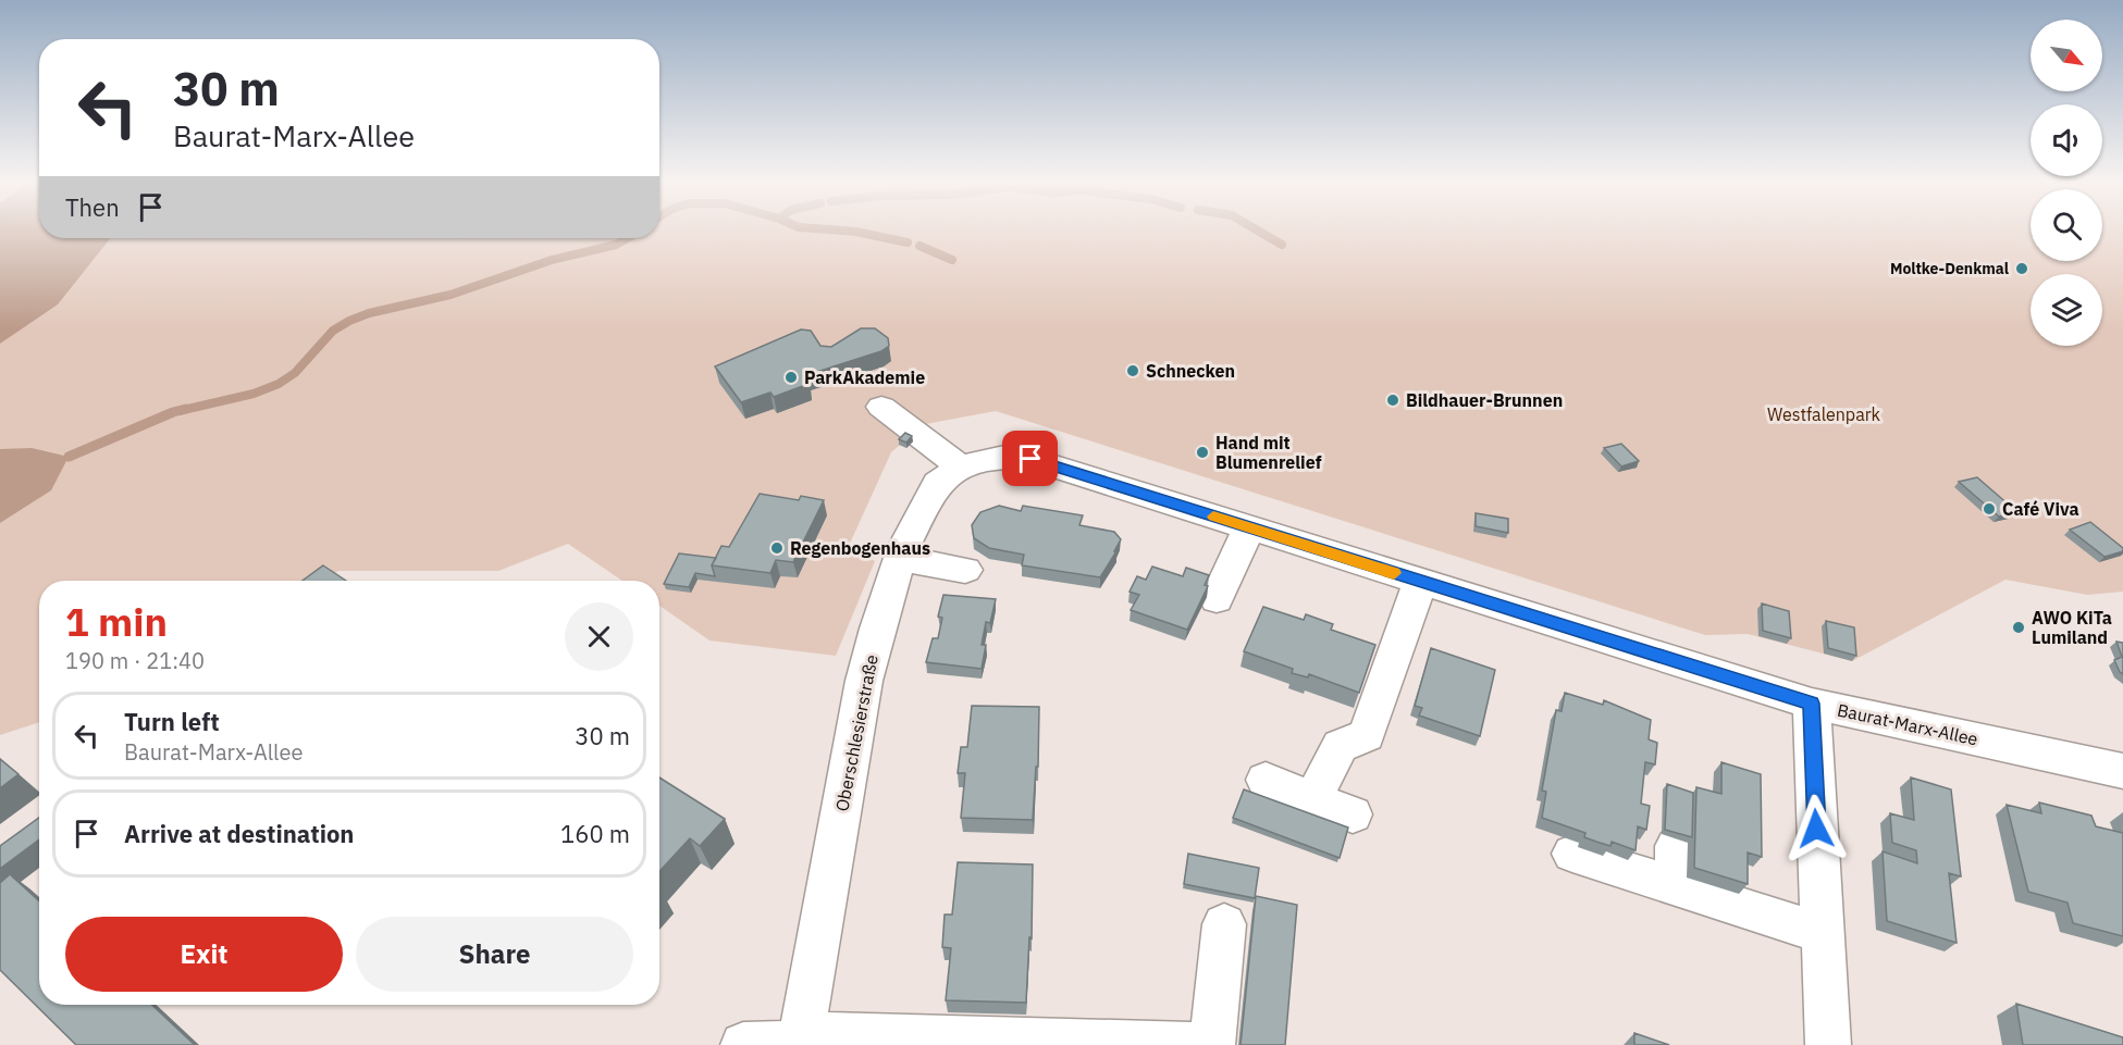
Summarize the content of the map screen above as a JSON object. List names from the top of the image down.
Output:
{
  "streets": {
    "street": ["Baurat-Marx-Allee", "Oberschlesierstraße"]
  },
  "crossings": [
    ["Baurat-Marx-Allee", "Oberschlesierstraße"]
  ],
  "parks": ["Westfalenpark"],
  "places": [
    "Moltke-Denkmal",
    "Schnecken",
    "ParkAkademie",
    "Bildhauer-Brunnen",
    "Hand mit Blumenrelief",
    "Café Viva",
    "Regenbogenhaus",
    "AWO KiTa Lumiland"
  ],
  "north": "bottom right",
  "page": {
    "turn": ["30 m", "Baurat-Marx-Allee"],
    "then": "Then",
    "heading": ["1 min", "190 m · 21:40"],
    "list": [
      {
        "name": "Turn left",
        "note": "Baurat-Marx-Allee",
        "value": "30 m"
      },
      {
        "name": "Arrive at destination",
        "value": "160 m"
      }
    ],
    "buttons": ["Exit", "Share"]
  }
}
